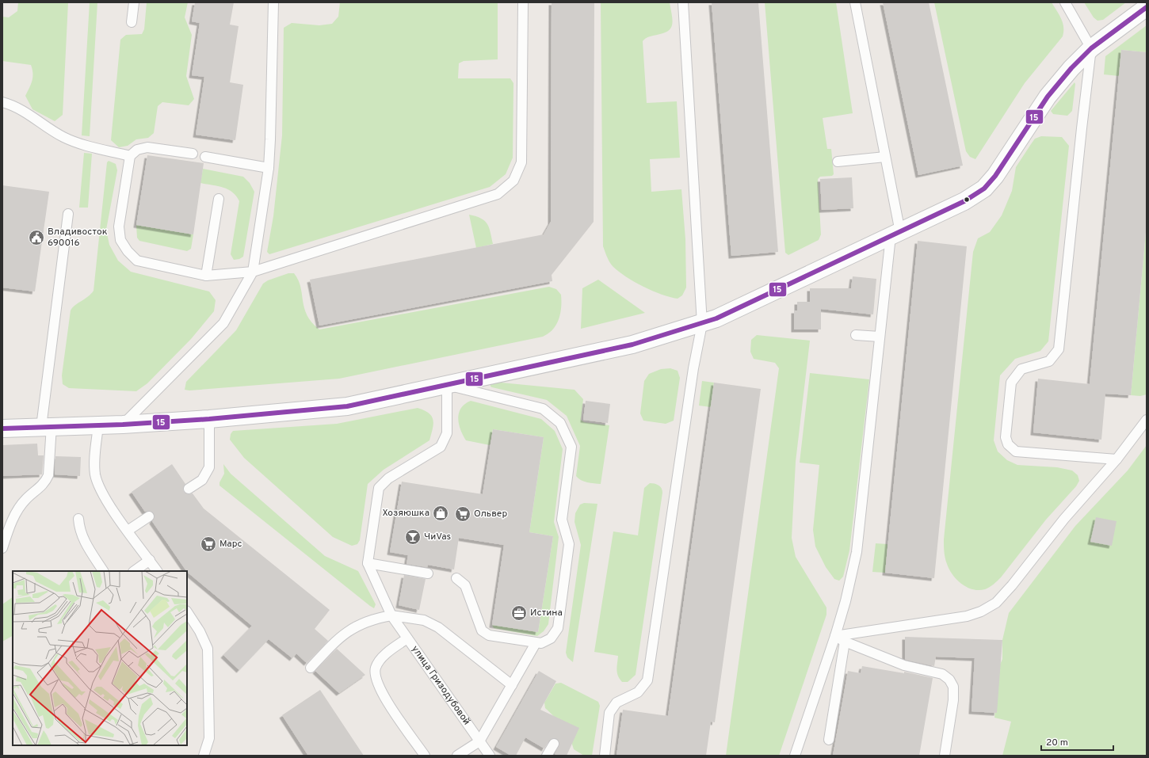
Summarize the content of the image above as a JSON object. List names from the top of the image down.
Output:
{
  "streets": {
    "lane": ["улица Гризодубовой"]
  },
  "places": {
    "public building": ["Владивосток 690016"],
    "shop": ["Хозяюшка"],
    "supermarket": ["Ольвер", "Марс"],
    "bar": ["ЧиVas"],
    "office": ["Истина"]
  },
  "lines": ["transit line 15"],
  "scale_bar": "20 m"
}
